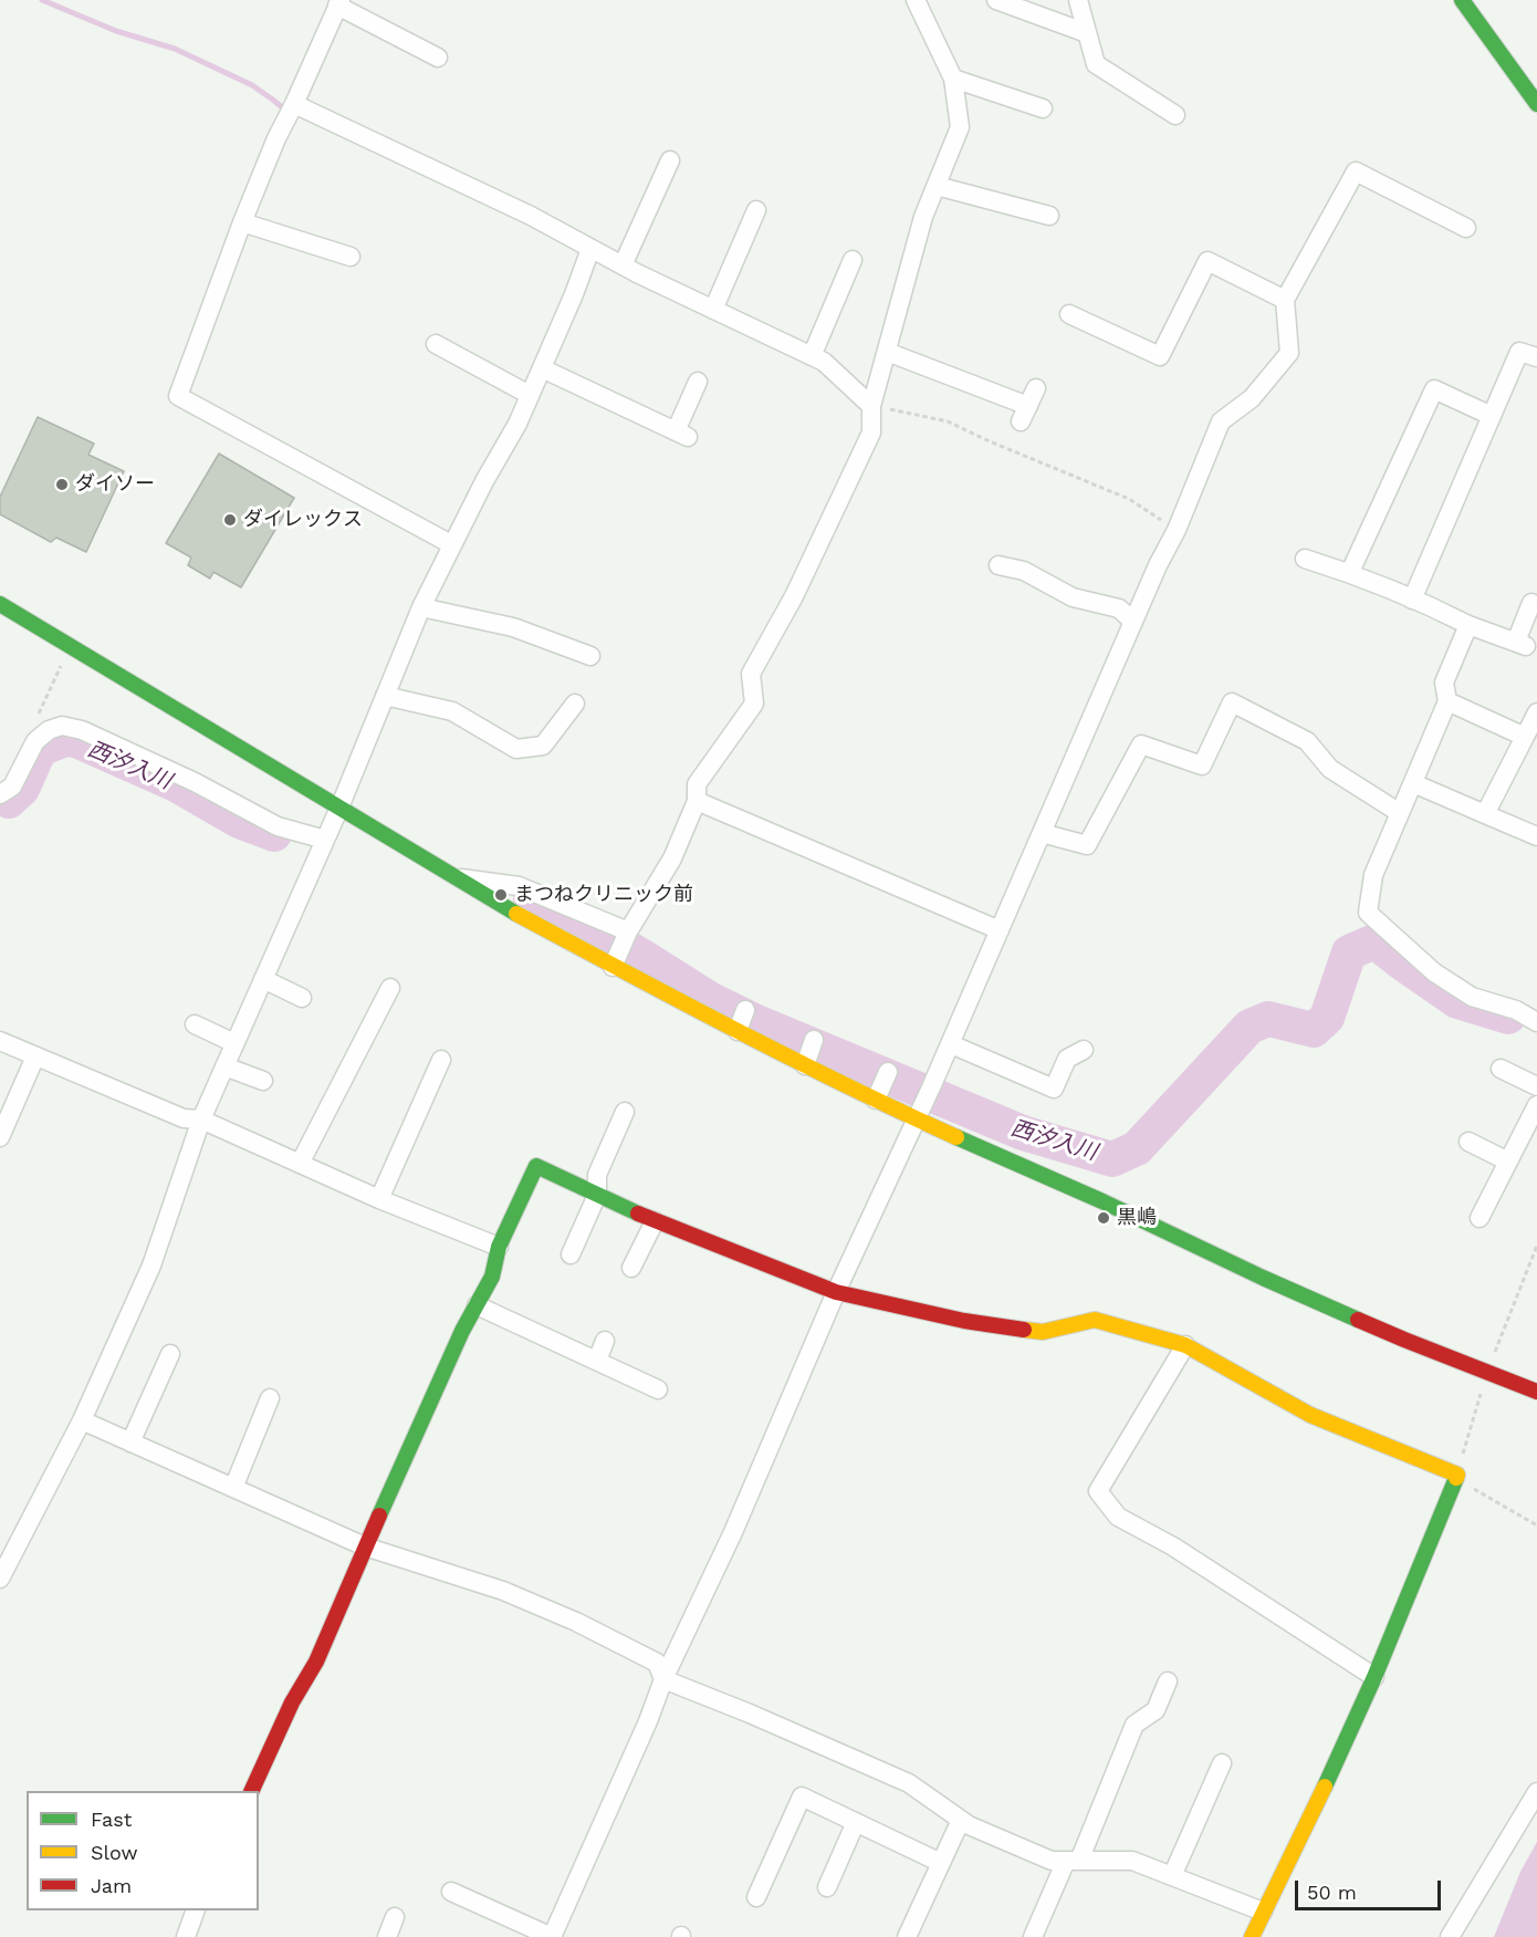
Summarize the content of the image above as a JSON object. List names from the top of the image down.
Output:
{
  "water": ["西汐入川"],
  "places": [
    "ダイソー",
    "ダイレックス",
    "まつねクリニック前",
    "黒嶋"
  ],
  "legend": ["Fast", "Slow", "Jam"],
  "scale_bar": "50 m"
}
